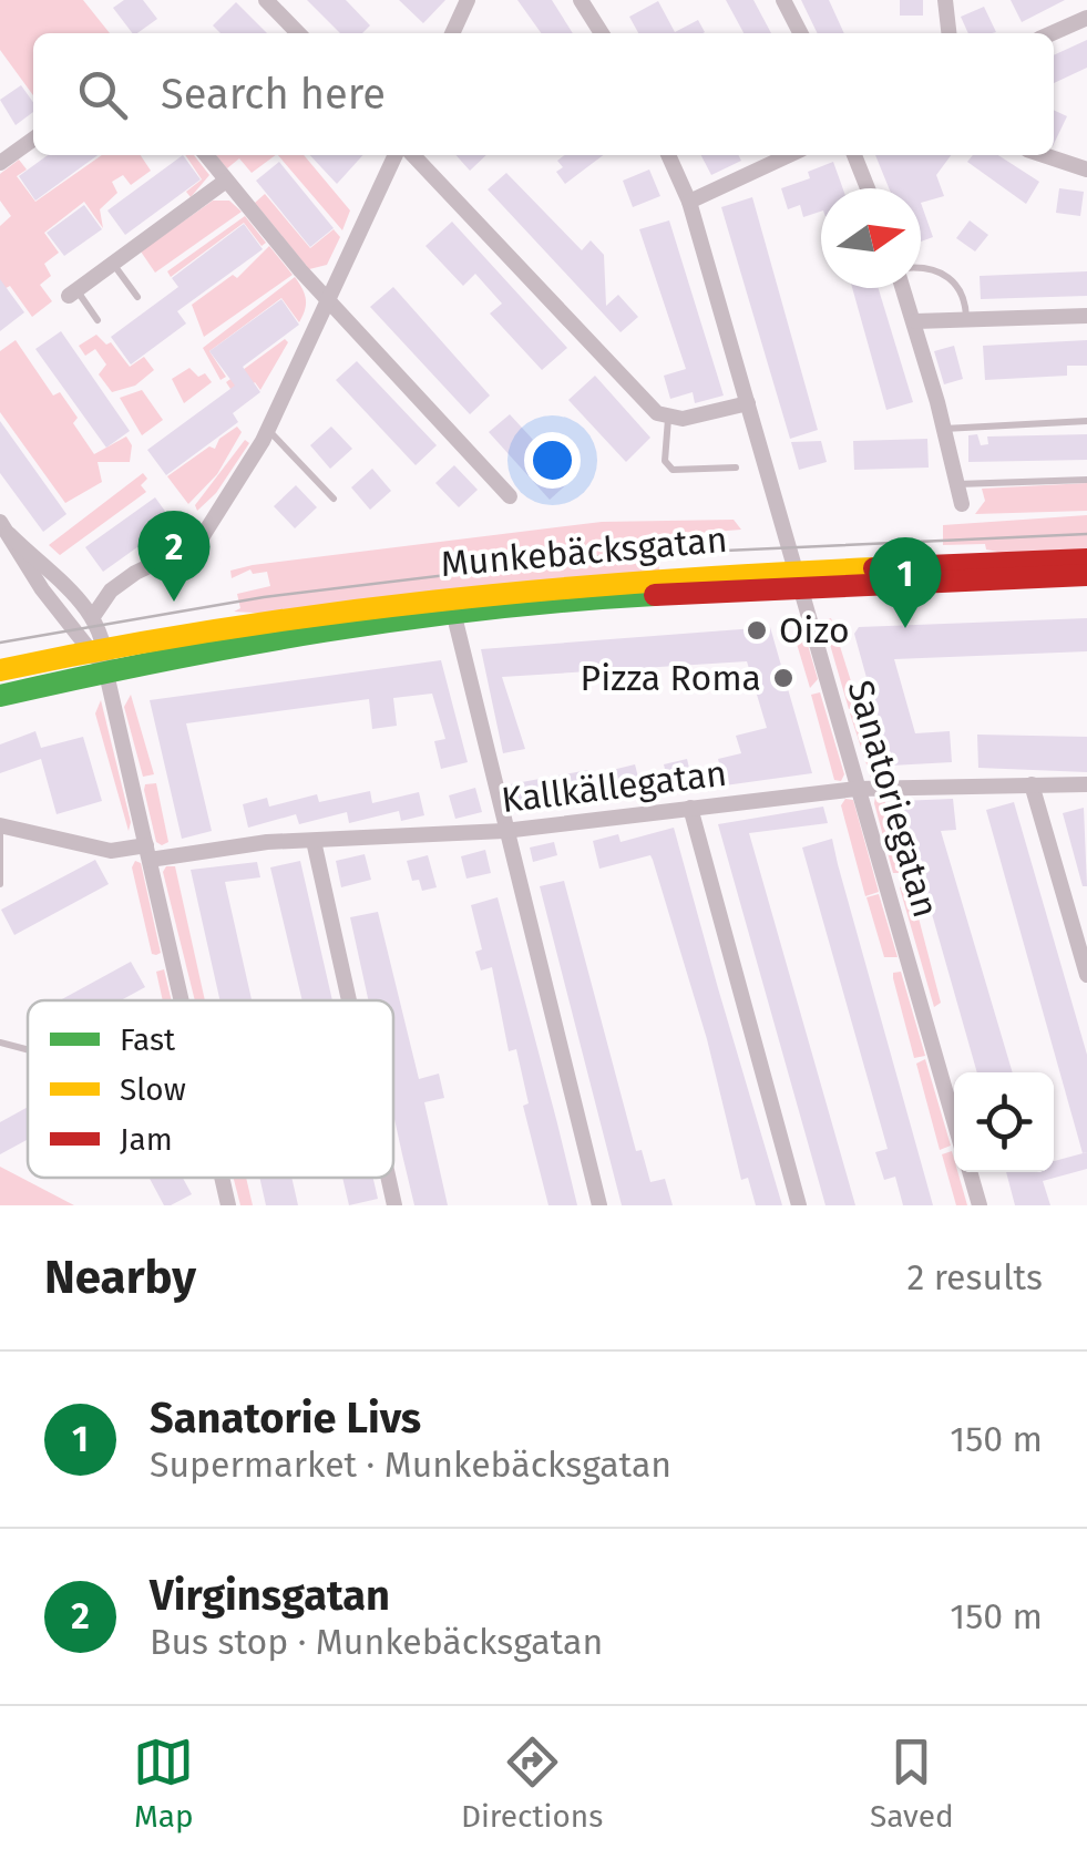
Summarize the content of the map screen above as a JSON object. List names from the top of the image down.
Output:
{
  "streets": {
    "street": ["Munkebäcksgatan", "Kallkällegatan", "Sanatoriegatan"]
  },
  "crossings": [
    ["Munkebäcksgatan", "Sanatoriegatan"],
    ["Kallkällegatan", "Sanatoriegatan"]
  ],
  "places": ["Oizo", "Pizza Roma"],
  "legend": ["Fast", "Slow", "Jam"],
  "north": "right",
  "page": {
    "search": "Search here",
    "pins": ["2", "1"],
    "heading": ["Nearby", "2 results"],
    "list": [
      {
        "mark": "1",
        "name": "Sanatorie Livs",
        "note": "Supermarket · Munkebäcksgatan",
        "value": "150 m"
      },
      {
        "mark": "2",
        "name": "Virginsgatan",
        "note": "Bus stop · Munkebäcksgatan",
        "value": "150 m"
      }
    ],
    "nav": ["Map", "Directions", "Saved"]
  }
}
